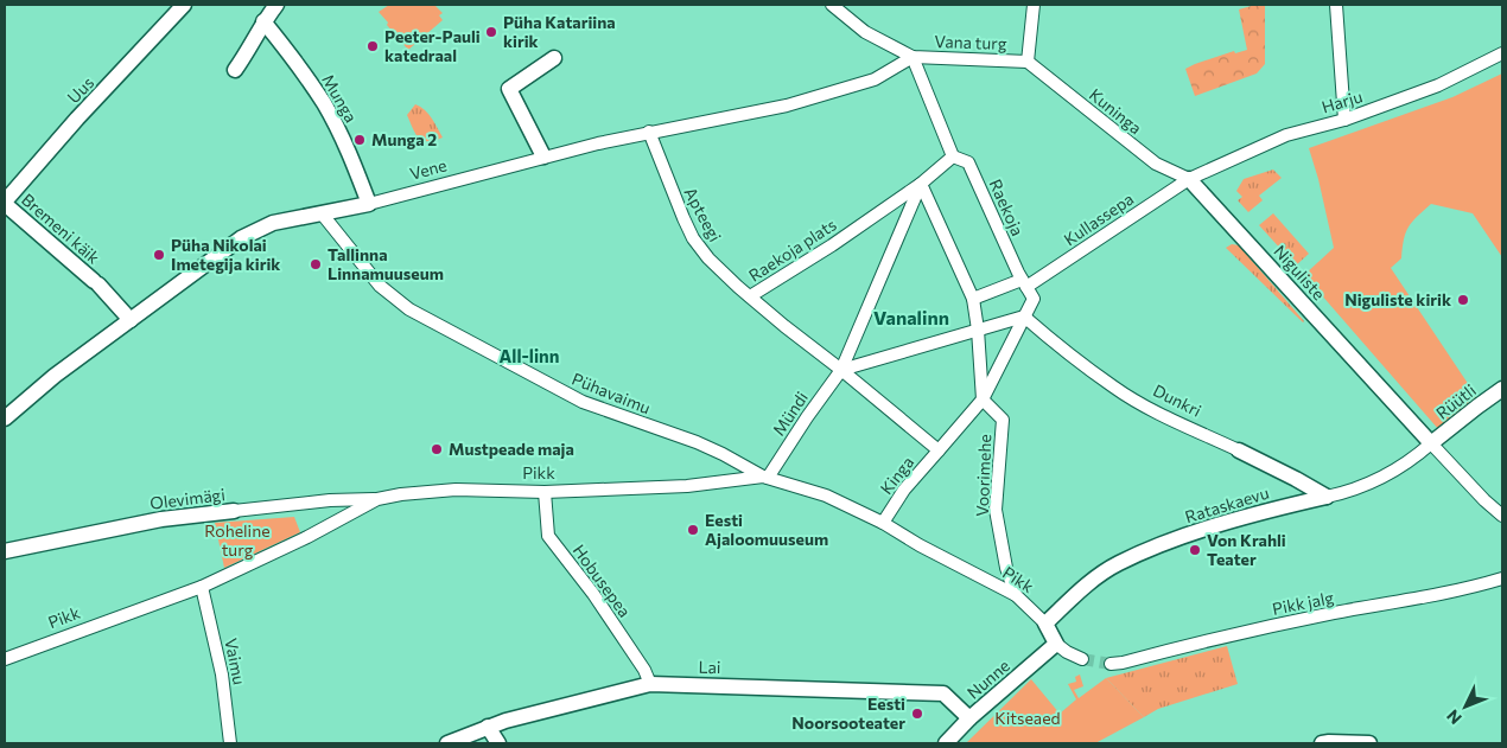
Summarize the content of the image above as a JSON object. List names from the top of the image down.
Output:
{
  "streets": {
    "street": [
      "Vana turg",
      "Uus",
      "Munga",
      "Harju",
      "Kuninga",
      "Vene",
      "Raekoja",
      "Apteegi",
      "Kullassepa",
      "Bremeni käik",
      "Raekoja plats",
      "Niguliste",
      "Pühavaimu",
      "Dunkri",
      "Rüütli",
      "Mündi",
      "Pikk",
      "Kinga",
      "Voorimehe",
      "Olevimägi",
      "Rataskaevu",
      "Hobusepea",
      "Pikk jalg",
      "Vaimu",
      "Lai",
      "Nunne"
    ]
  },
  "crossings": [
    ["Vana turg", "Kuninga"],
    ["Vana turg", "Vene"],
    ["Uus", "Bremeni käik"],
    ["Munga", "Vene"],
    ["Harju", "Kuninga"],
    ["Harju", "Kullassepa"],
    ["Harju", "Niguliste"],
    ["Kuninga", "Kullassepa"],
    ["Kuninga", "Niguliste"],
    ["Vene", "Apteegi"],
    ["Vene", "Bremeni käik"],
    ["Vene", "Pühavaimu"],
    ["Raekoja", "Kullassepa"],
    ["Raekoja", "Raekoja plats"],
    ["Apteegi", "Raekoja plats"],
    ["Kullassepa", "Niguliste"],
    ["Raekoja plats", "Mündi"],
    ["Raekoja plats", "Kinga"],
    ["Niguliste", "Rüütli"],
    ["Niguliste", "Rataskaevu"],
    ["Pühavaimu", "Mündi"],
    ["Pühavaimu", "Pikk"],
    ["Dunkri", "Rataskaevu"],
    ["Rüütli", "Rataskaevu"],
    ["Mündi", "Pikk"],
    ["Pikk", "Kinga"],
    ["Pikk", "Voorimehe"],
    ["Pikk", "Olevimägi"],
    ["Pikk", "Rataskaevu"],
    ["Pikk", "Hobusepea"],
    ["Pikk", "Vaimu"],
    ["Pikk", "Nunne"],
    ["Hobusepea", "Lai"],
    ["Lai", "Nunne"]
  ],
  "districts": ["Vanalinn", "All-linn"],
  "parks": ["Roheline turg", "Kitseaed"],
  "places": [
    "Püha Katariina kirik",
    "Peeter-Pauli katedraal",
    "Munga 2",
    "Püha Nikolai Imetegija kirik",
    "Tallinna Linnamuuseum",
    "Niguliste kirik",
    "Mustpeade maja",
    "Eesti Ajaloomuuseum",
    "Von Krahli Teater",
    "Eesti Noorsooteater"
  ],
  "north": "bottom left"
}
